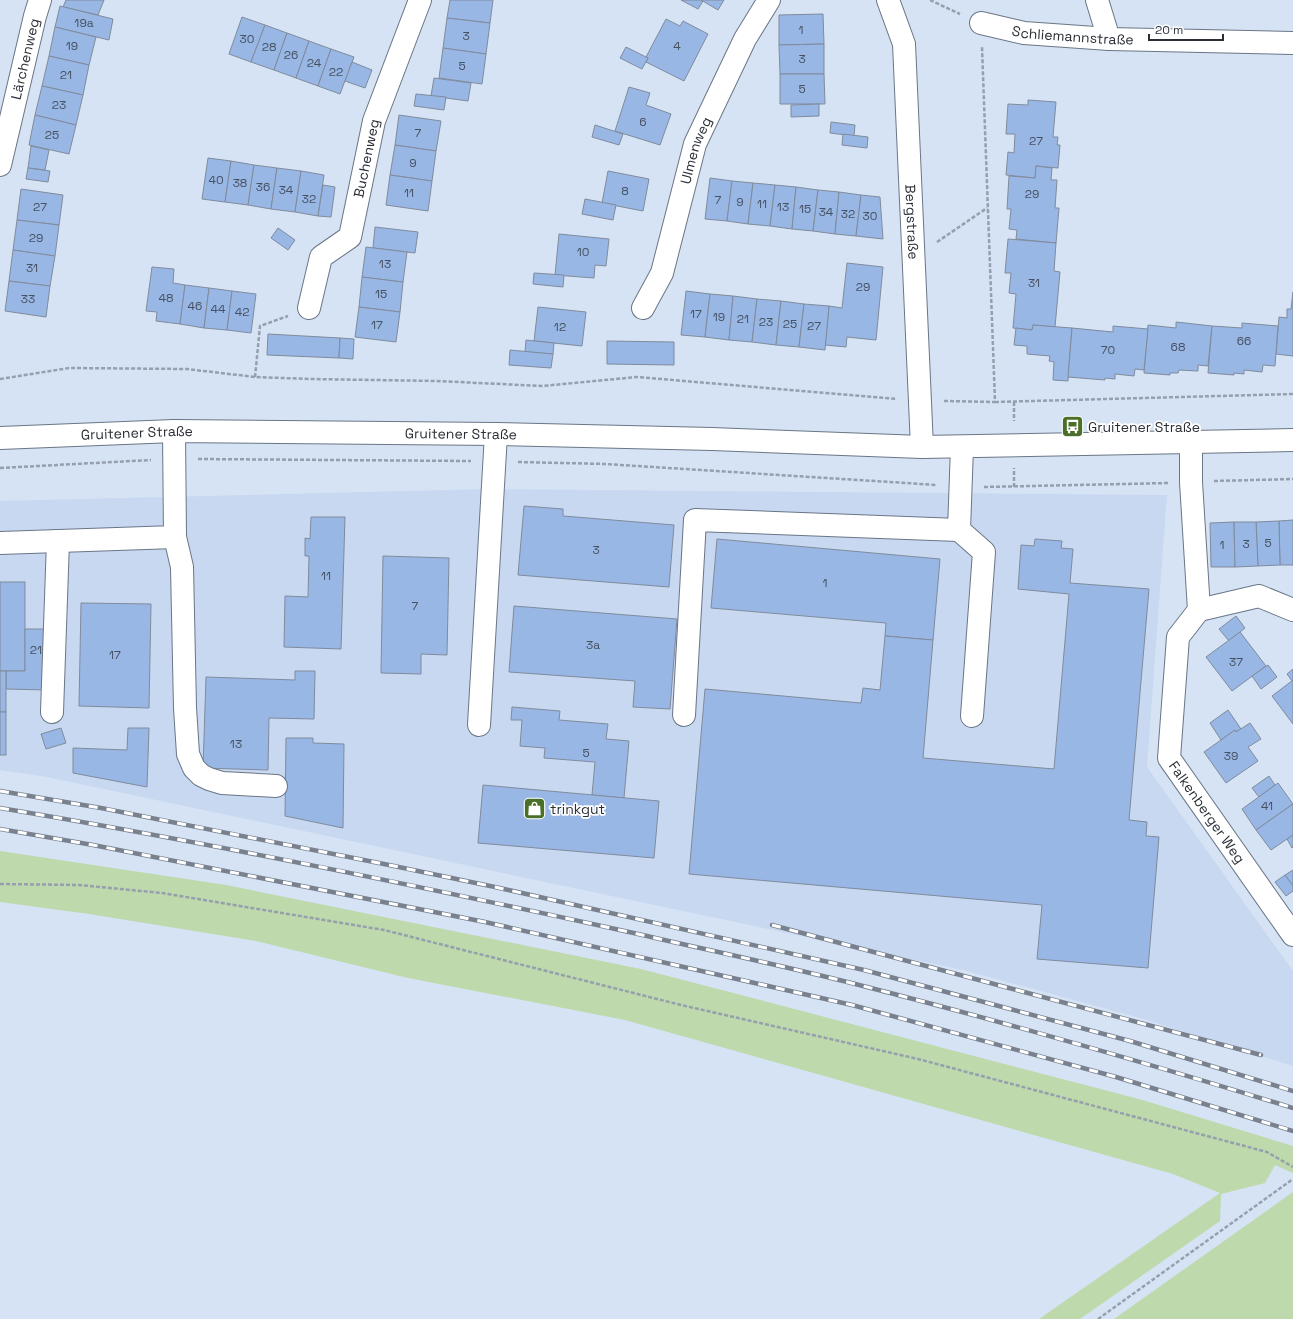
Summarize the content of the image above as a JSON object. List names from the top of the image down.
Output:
{
  "streets": {
    "street": [
      "Schliemannstraße",
      "Lärchenweg",
      "Ulmenweg",
      "Buchenweg",
      "Bergstraße",
      "Gruitener Straße",
      "Falkenberger Weg"
    ]
  },
  "crossings": [
    ["Bergstraße", "Gruitener Straße"]
  ],
  "places": {
    "bus stop": ["Gruitener Straße"],
    "shop": ["trinkgut"]
  },
  "house_numbers": [
    "19a",
    "1",
    "3",
    "30",
    "19",
    "4",
    "28",
    "26",
    "3",
    "24",
    "5",
    "22",
    "21",
    "5",
    "23",
    "6",
    "7",
    "25",
    "27",
    "9",
    "40",
    "38",
    "36",
    "34",
    "8",
    "11",
    "29",
    "32",
    "7",
    "9",
    "11",
    "27",
    "13",
    "15",
    "34",
    "32",
    "30",
    "29",
    "10",
    "13",
    "31",
    "31",
    "29",
    "15",
    "48",
    "33",
    "46",
    "44",
    "42",
    "17",
    "19",
    "21",
    "23",
    "25",
    "17",
    "27",
    "12",
    "66",
    "68",
    "70",
    "5",
    "3",
    "1",
    "3",
    "11",
    "1",
    "7",
    "3a",
    "21",
    "17",
    "37",
    "13",
    "5",
    "39",
    "41"
  ],
  "scale_bar": "20 m"
}
